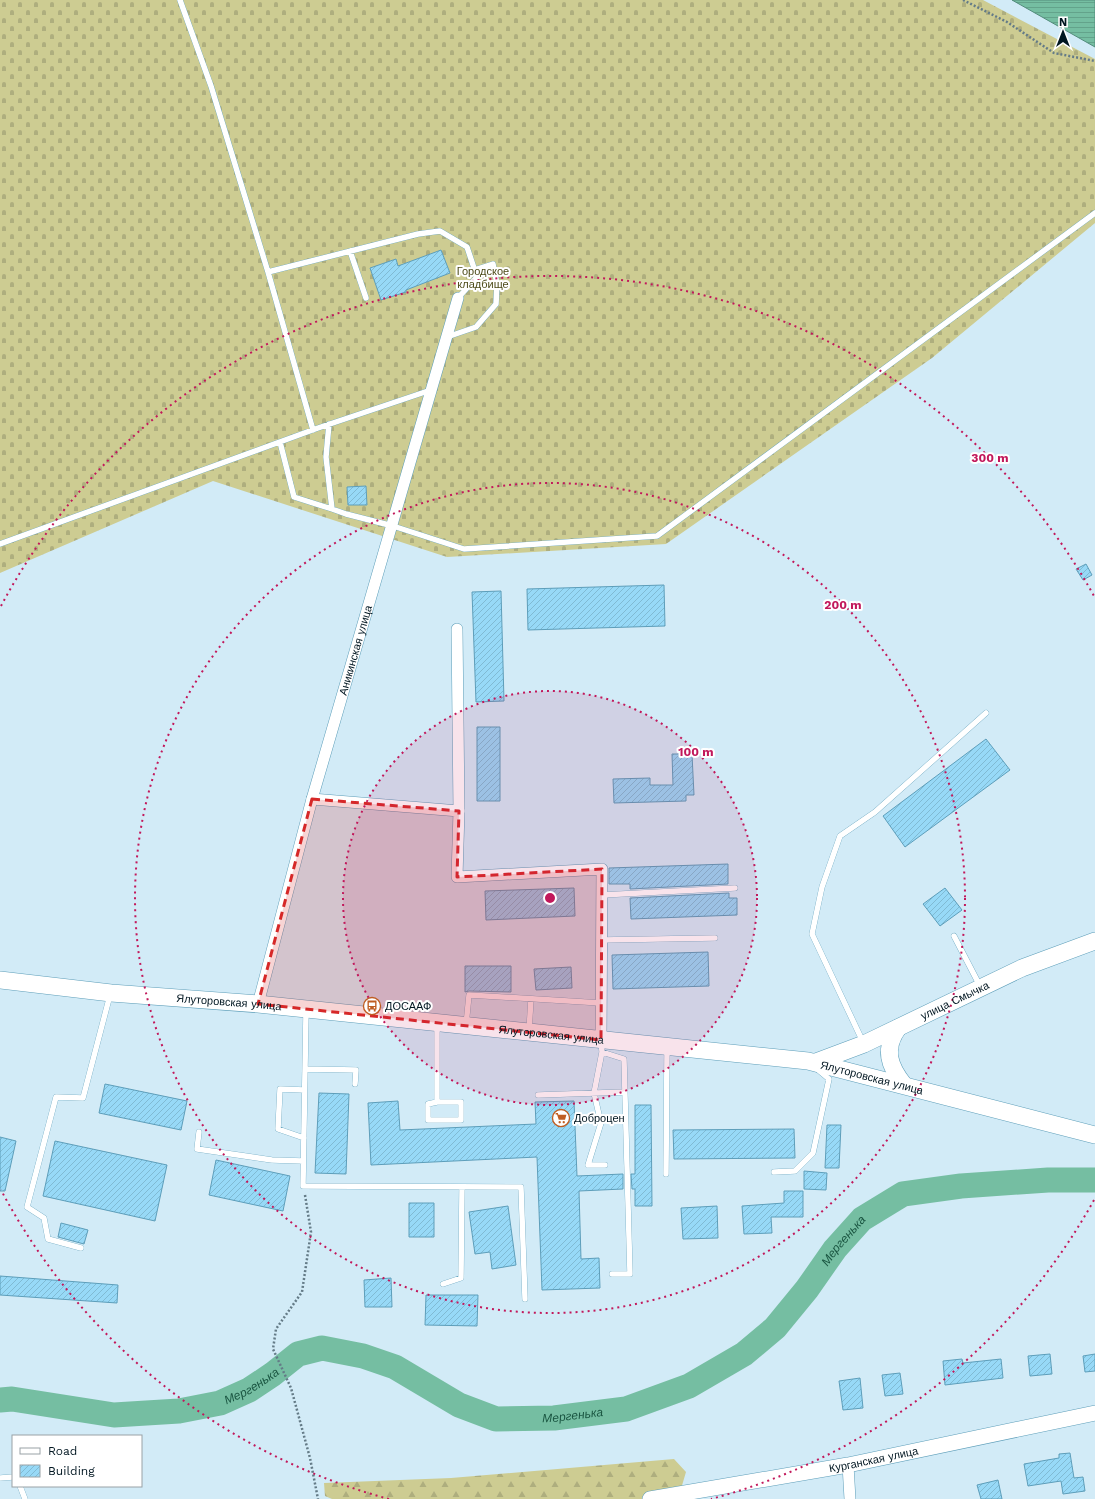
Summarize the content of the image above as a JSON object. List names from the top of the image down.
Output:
{
  "streets": {
    "main road": ["улица Смычка", "Ялуторовская улица", "Курганская улица"],
    "street": ["Аникинская улица"]
  },
  "crossings": [
    ["Аникинская улица", "Ялуторовская улица"],
    ["улица Смычка", "Ялуторовская улица"]
  ],
  "water": ["Мергенька"],
  "parks": ["Городское кладбище"],
  "places": {
    "bus stop": ["ДОСААФ"],
    "supermarket": ["Доброцен"]
  },
  "legend": ["Road", "Building"],
  "north": "top",
  "rings": ["300 m", "200 m", "100 m"]
}
